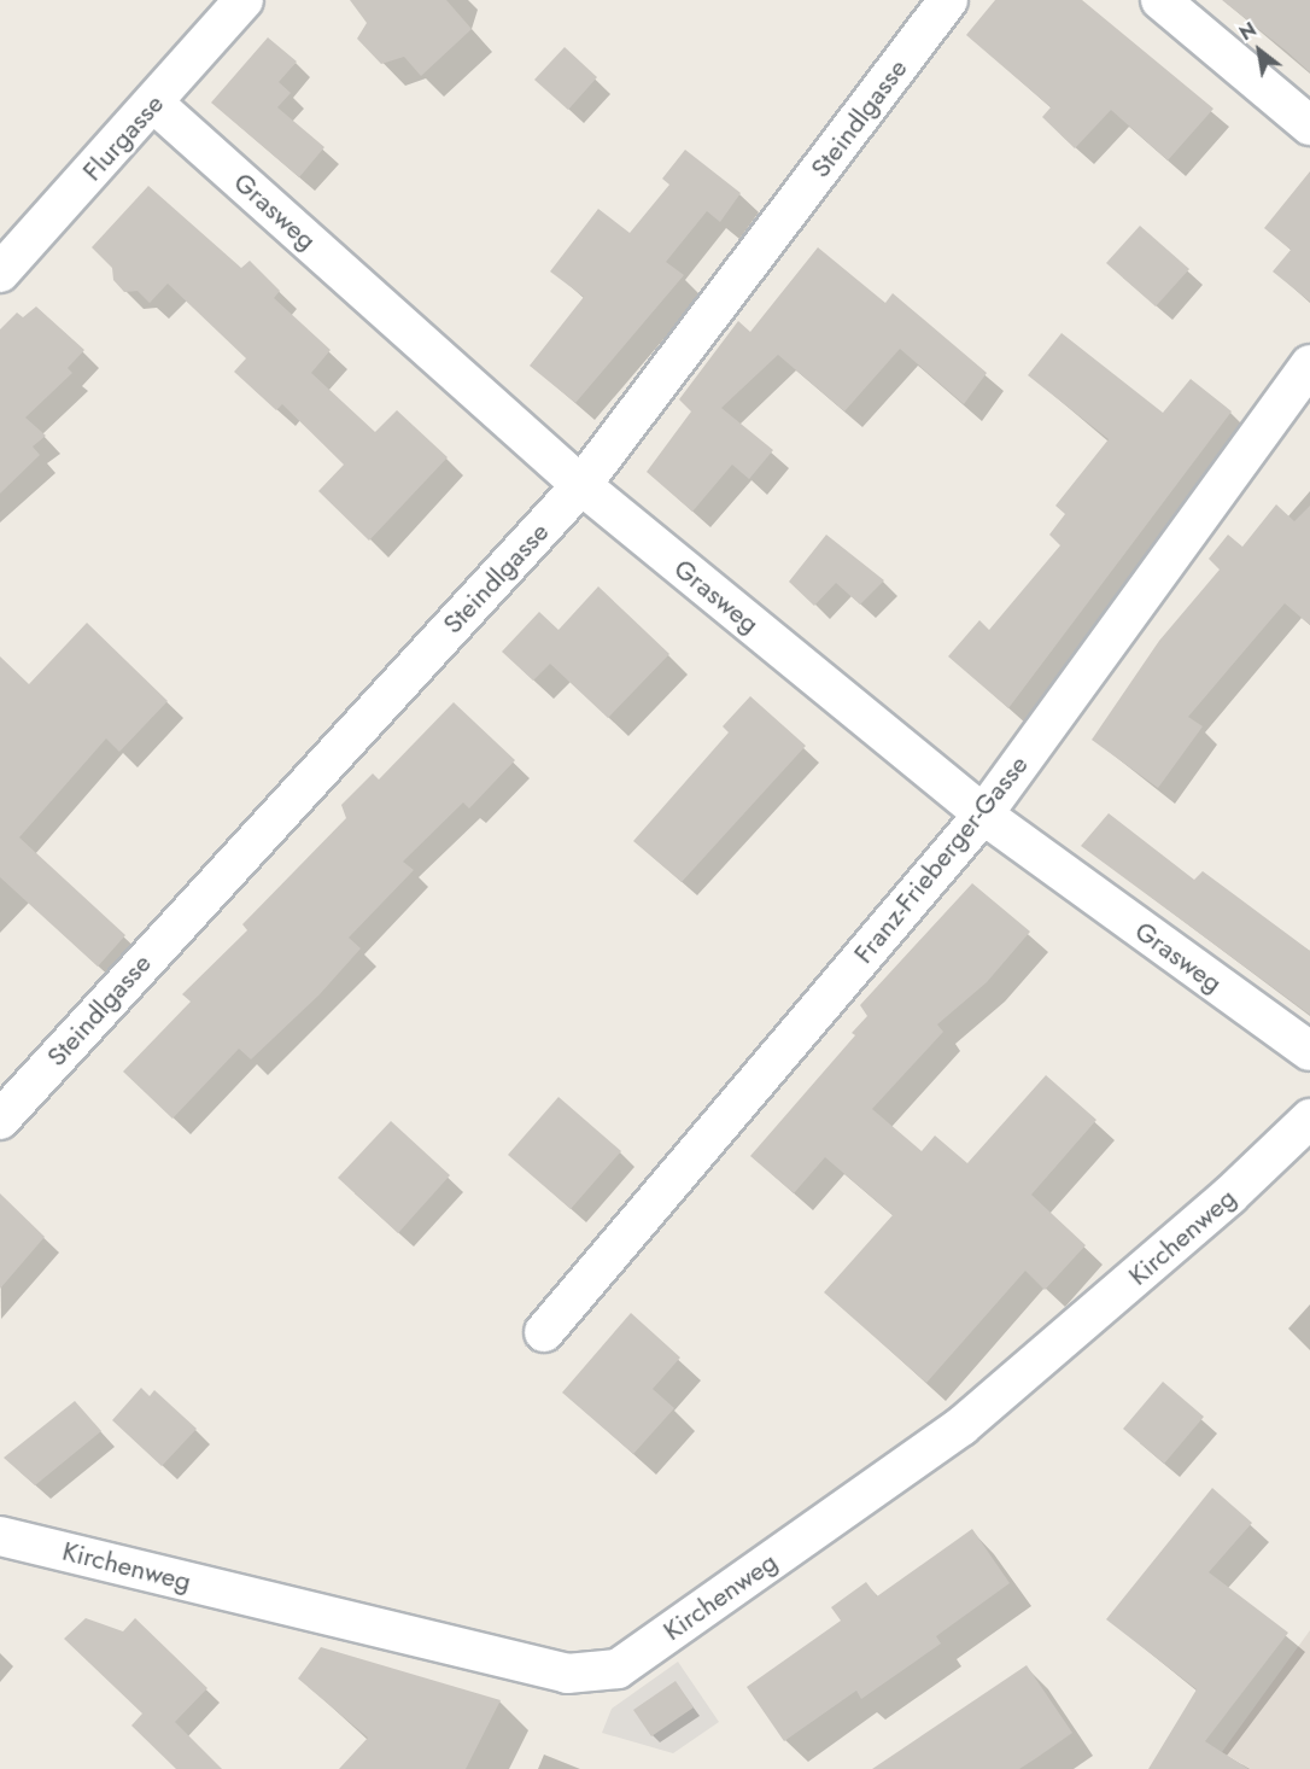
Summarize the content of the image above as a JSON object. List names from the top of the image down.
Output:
{
  "streets": {
    "street": [
      "Steindlgasse",
      "Flurgasse",
      "Grasweg",
      "Franz-Frieberger-Gasse",
      "Kirchenweg"
    ]
  },
  "crossings": [
    ["Steindlgasse", "Grasweg"],
    ["Flurgasse", "Grasweg"],
    ["Grasweg", "Franz-Frieberger-Gasse"]
  ],
  "north": "top left"
}
